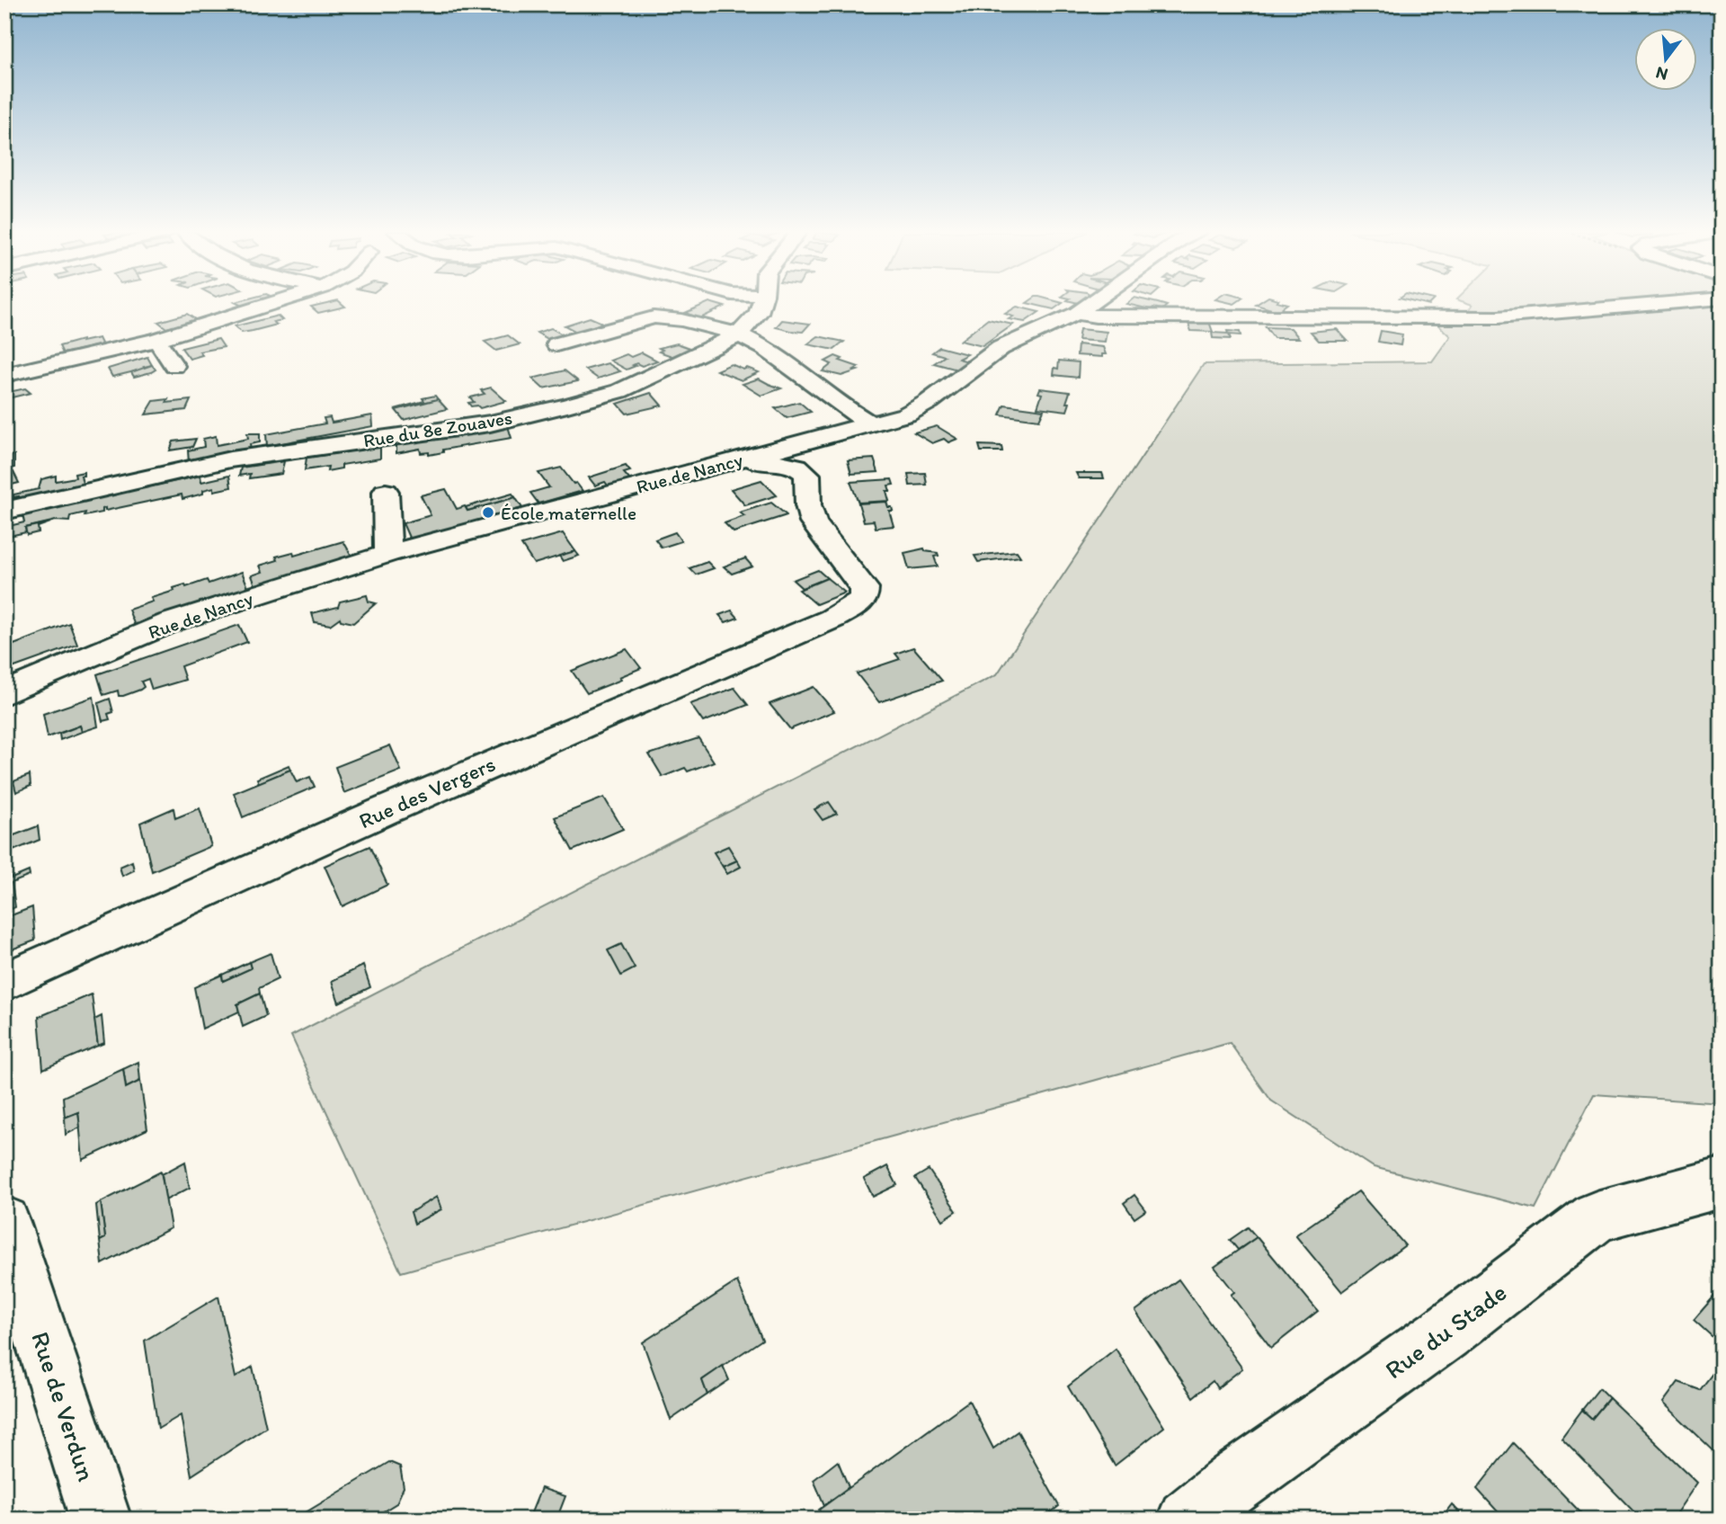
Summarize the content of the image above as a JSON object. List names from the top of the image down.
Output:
{
  "streets": {
    "street": [
      "Rue du 8e Zouaves",
      "Rue de Nancy",
      "Rue des Vergers",
      "Rue du Stade",
      "Rue de Verdun"
    ]
  },
  "crossings": [
    ["Rue de Nancy", "Rue des Vergers"]
  ],
  "places": ["École maternelle"],
  "north": "bottom"
}
